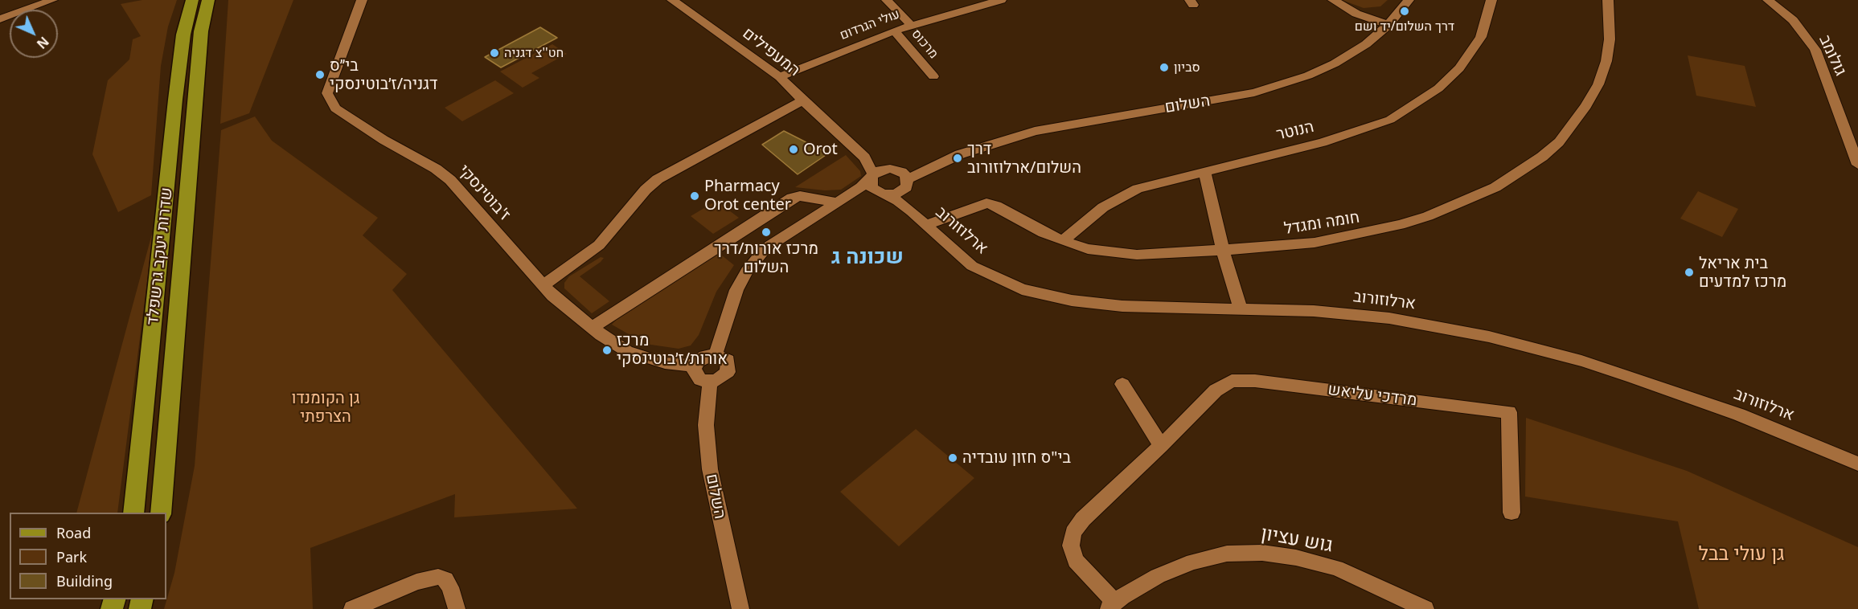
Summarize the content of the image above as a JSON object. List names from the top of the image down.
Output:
{
  "streets": {
    "main road": ["שדרות יעקב גרשפלד"],
    "street": [
      "עולי הגרדום",
      "מרכוס",
      "המעפילים",
      "גולומב",
      "השלום",
      "הנוטר",
      "ז'בוטינסקי",
      "חומה ומגדל",
      "ארלוזורוב",
      "מרדכי עליאש",
      "גוש עציון"
    ]
  },
  "crossings": [
    ["עולי הגרדום", "מרכוס"],
    ["עולי הגרדום", "המעפילים"],
    ["המעפילים", "השלום"],
    ["המעפילים", "ארלוזורוב"],
    ["השלום", "ז'בוטינסקי"],
    ["השלום", "ארלוזורוב"],
    ["הנוטר", "חומה ומגדל"],
    ["חומה ומגדל", "ארלוזורוב"],
    ["מרדכי עליאש", "גוש עציון"]
  ],
  "districts": ["שכונה ג"],
  "parks": ["גן הקומנדו הצרפתי", "גן עולי בבל"],
  "places": [
    "דרך השלום/יד ושם",
    "חט''צ דגניה",
    "סביון",
    "בי״ס דגניה/ז׳בוטינסקי",
    "Orot",
    "דרך השלום/ארלוזורוב",
    "Pharmacy Orot center",
    "מרכז אורות/דרך השלום",
    "בית אריאל מרכז למדעים",
    "מרכז אורות/ז׳בוטינסקי",
    "בי\"ס חזון עובדיה"
  ],
  "legend": ["Road", "Park", "Building"],
  "north": "bottom right"
}
